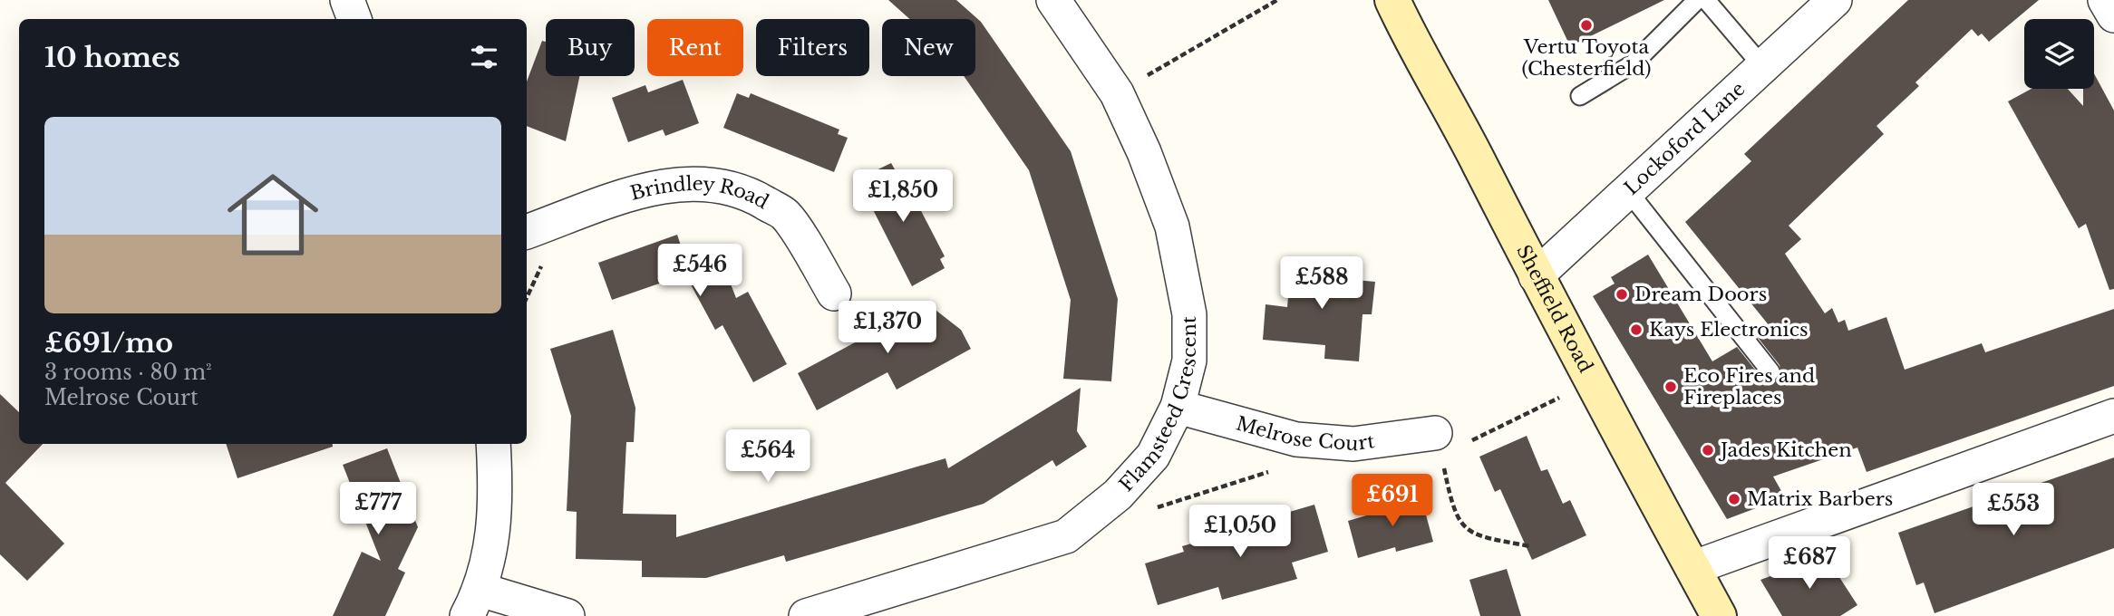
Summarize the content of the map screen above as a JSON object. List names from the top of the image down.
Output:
{
  "streets": {
    "main road": ["Sheffield Road"],
    "street": [
      "Lockoford Lane",
      "Brindley Road",
      "Flamsteed Crescent",
      "Melrose Court"
    ]
  },
  "crossings": [
    ["Lockoford Lane", "Sheffield Road"],
    ["Flamsteed Crescent", "Melrose Court"]
  ],
  "places": [
    "Vertu Toyota (Chesterfield)",
    "Dream Doors",
    "Kays Electronics",
    "Eco Fires and Fireplaces",
    "Jades Kitchen",
    "Matrix Barbers"
  ],
  "page": {
    "chip": [
      "Buy",
      "Rent",
      "Filters",
      "New"
    ],
    "heading": "10 homes",
    "list": [
      {
        "name": "£691/mo",
        "note": "3 rooms · 80 m² · Melrose Court"
      }
    ],
    "price": [
      "£1,850",
      "£546",
      "£588",
      "£1,370",
      "£564",
      "£691",
      "£777",
      "£553",
      "£1,050",
      "£687"
    ]
  }
}
